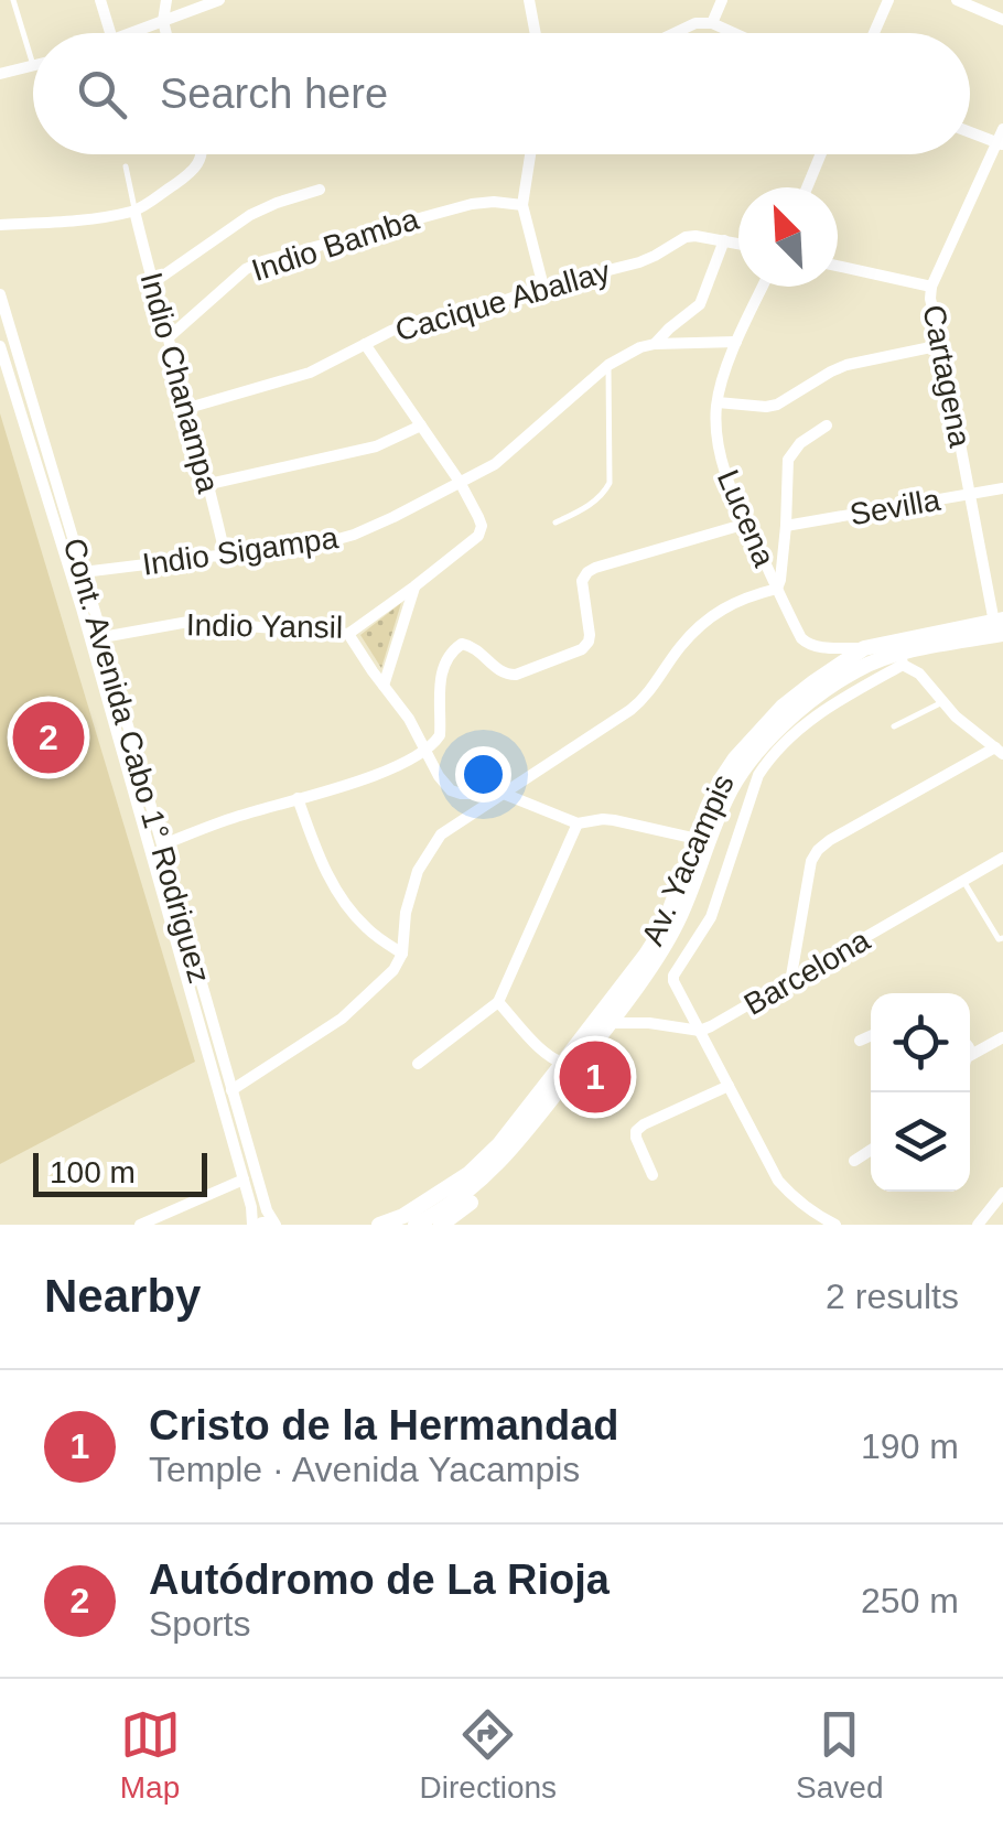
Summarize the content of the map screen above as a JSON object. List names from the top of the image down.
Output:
{
  "streets": {
    "street": [
      "Indio Bamba",
      "Cacique Aballay",
      "Cartagena",
      "Indio Chanampa",
      "Sevilla",
      "Lucena",
      "Indio Sigampa",
      "Indio Yansil",
      "Cont. Avenida Cabo 1° Rodriguez",
      "Av. Yacampis",
      "Barcelona"
    ]
  },
  "crossings": [
    ["Indio Bamba", "Indio Chanampa"],
    ["Cacique Aballay", "Indio Chanampa"],
    ["Cartagena", "Sevilla"],
    ["Cartagena", "Av. Yacampis"],
    ["Indio Chanampa", "Indio Sigampa"],
    ["Lucena", "Indio Sigampa"],
    ["Lucena", "Av. Yacampis"],
    ["Indio Sigampa", "Indio Yansil"],
    ["Indio Sigampa", "Cont. Avenida Cabo 1° Rodriguez"],
    ["Indio Yansil", "Cont. Avenida Cabo 1° Rodriguez"]
  ],
  "scale_bar": "100 m",
  "north": "top left",
  "page": {
    "search": "Search here",
    "pins": ["2", "1"],
    "scale": "100 m",
    "heading": ["Nearby", "2 results"],
    "list": [
      {
        "mark": "1",
        "name": "Cristo de la Hermandad",
        "note": "Temple · Avenida Yacampis",
        "value": "190 m"
      },
      {
        "mark": "2",
        "name": "Autódromo de La Rioja",
        "note": "Sports",
        "value": "250 m"
      }
    ],
    "nav": ["Map", "Directions", "Saved"]
  }
}
